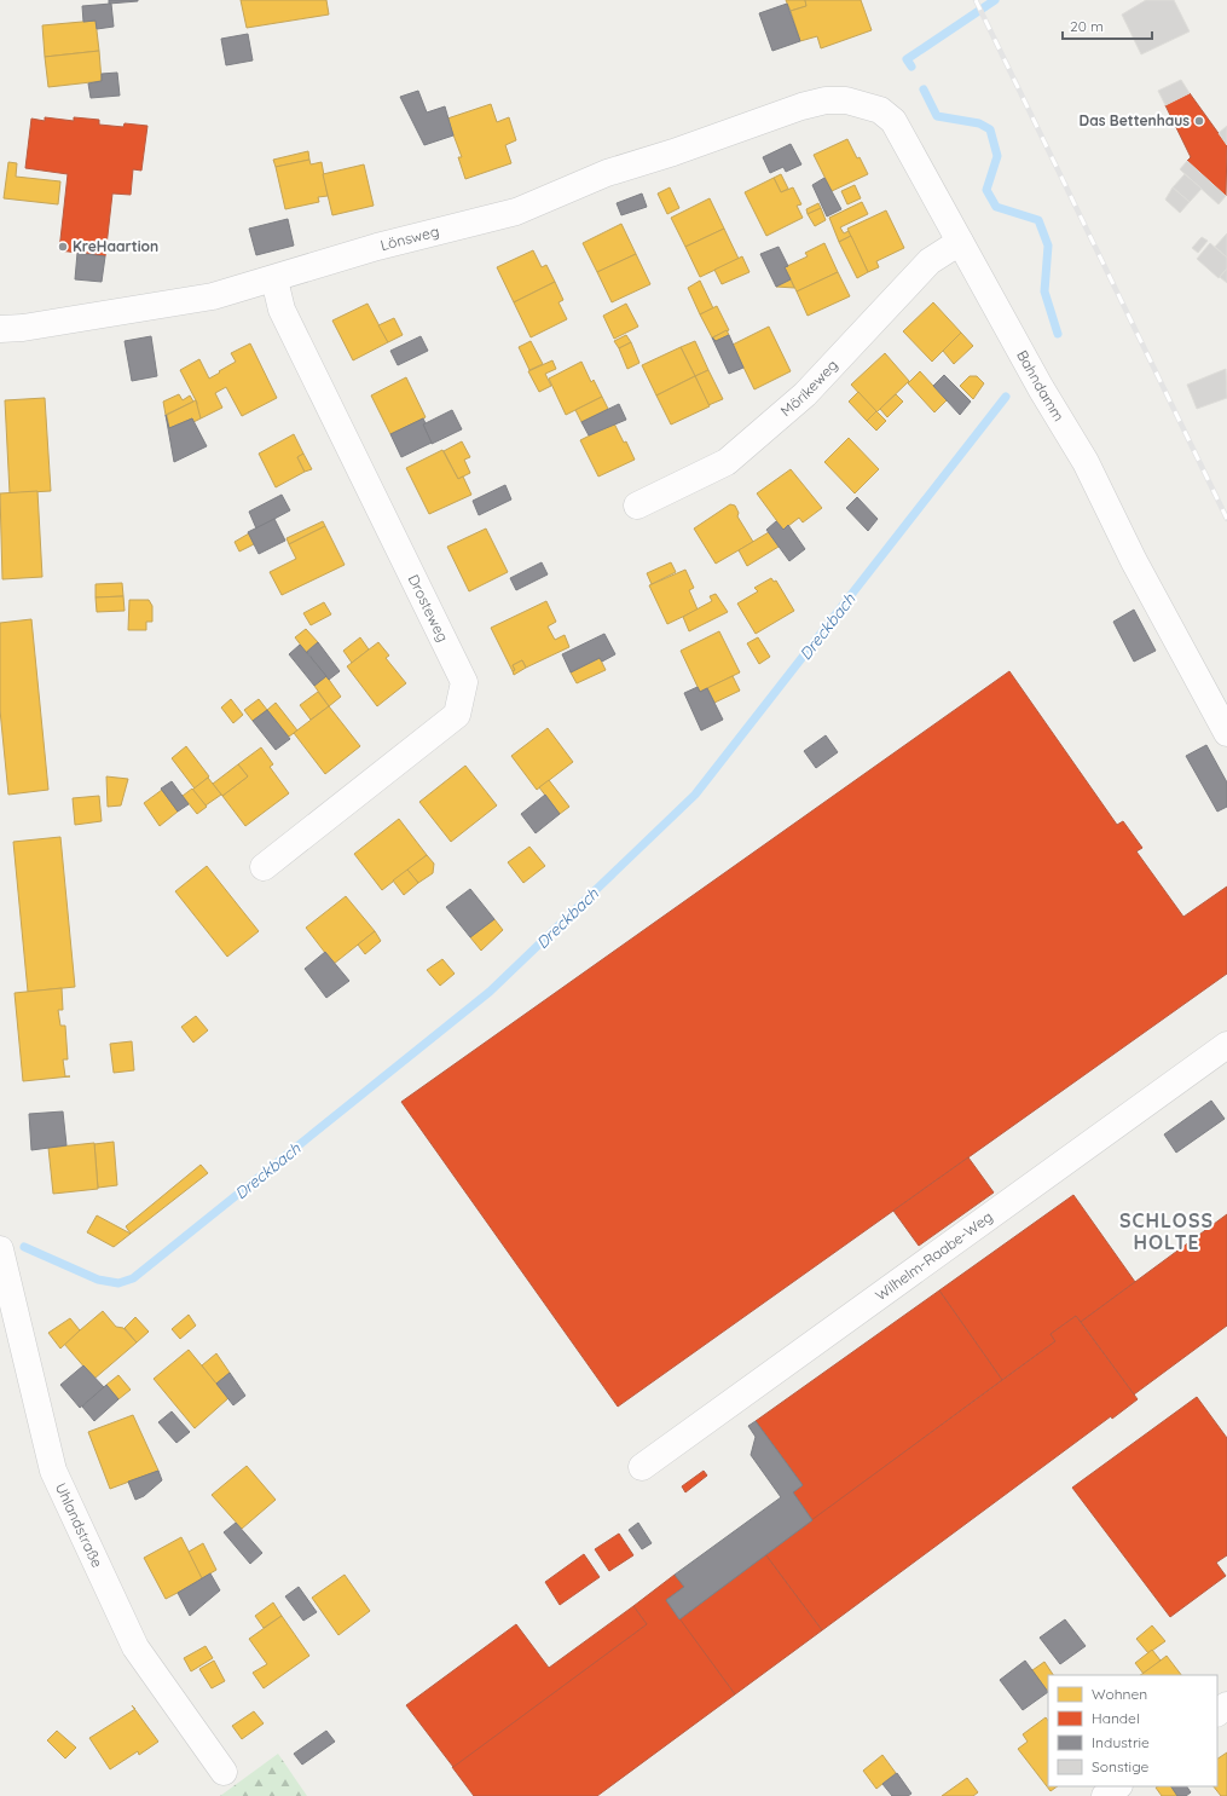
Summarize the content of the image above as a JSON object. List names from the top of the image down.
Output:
{
  "streets": {
    "street": [
      "Lönsweg",
      "Bahndamm",
      "Mörikeweg",
      "Drosteweg",
      "Wilhelm-Raabe-Weg",
      "Uhlandstraße"
    ]
  },
  "crossings": [
    ["Lönsweg", "Bahndamm"],
    ["Lönsweg", "Drosteweg"],
    ["Bahndamm", "Mörikeweg"]
  ],
  "districts": ["SCHLOSS HOLTE"],
  "water": ["Dreckbach"],
  "places": ["Das Bettenhaus", "KreHaartion"],
  "legend": [
    "Wohnen",
    "Handel",
    "Industrie",
    "Sonstige"
  ],
  "scale_bar": "20 m"
}
